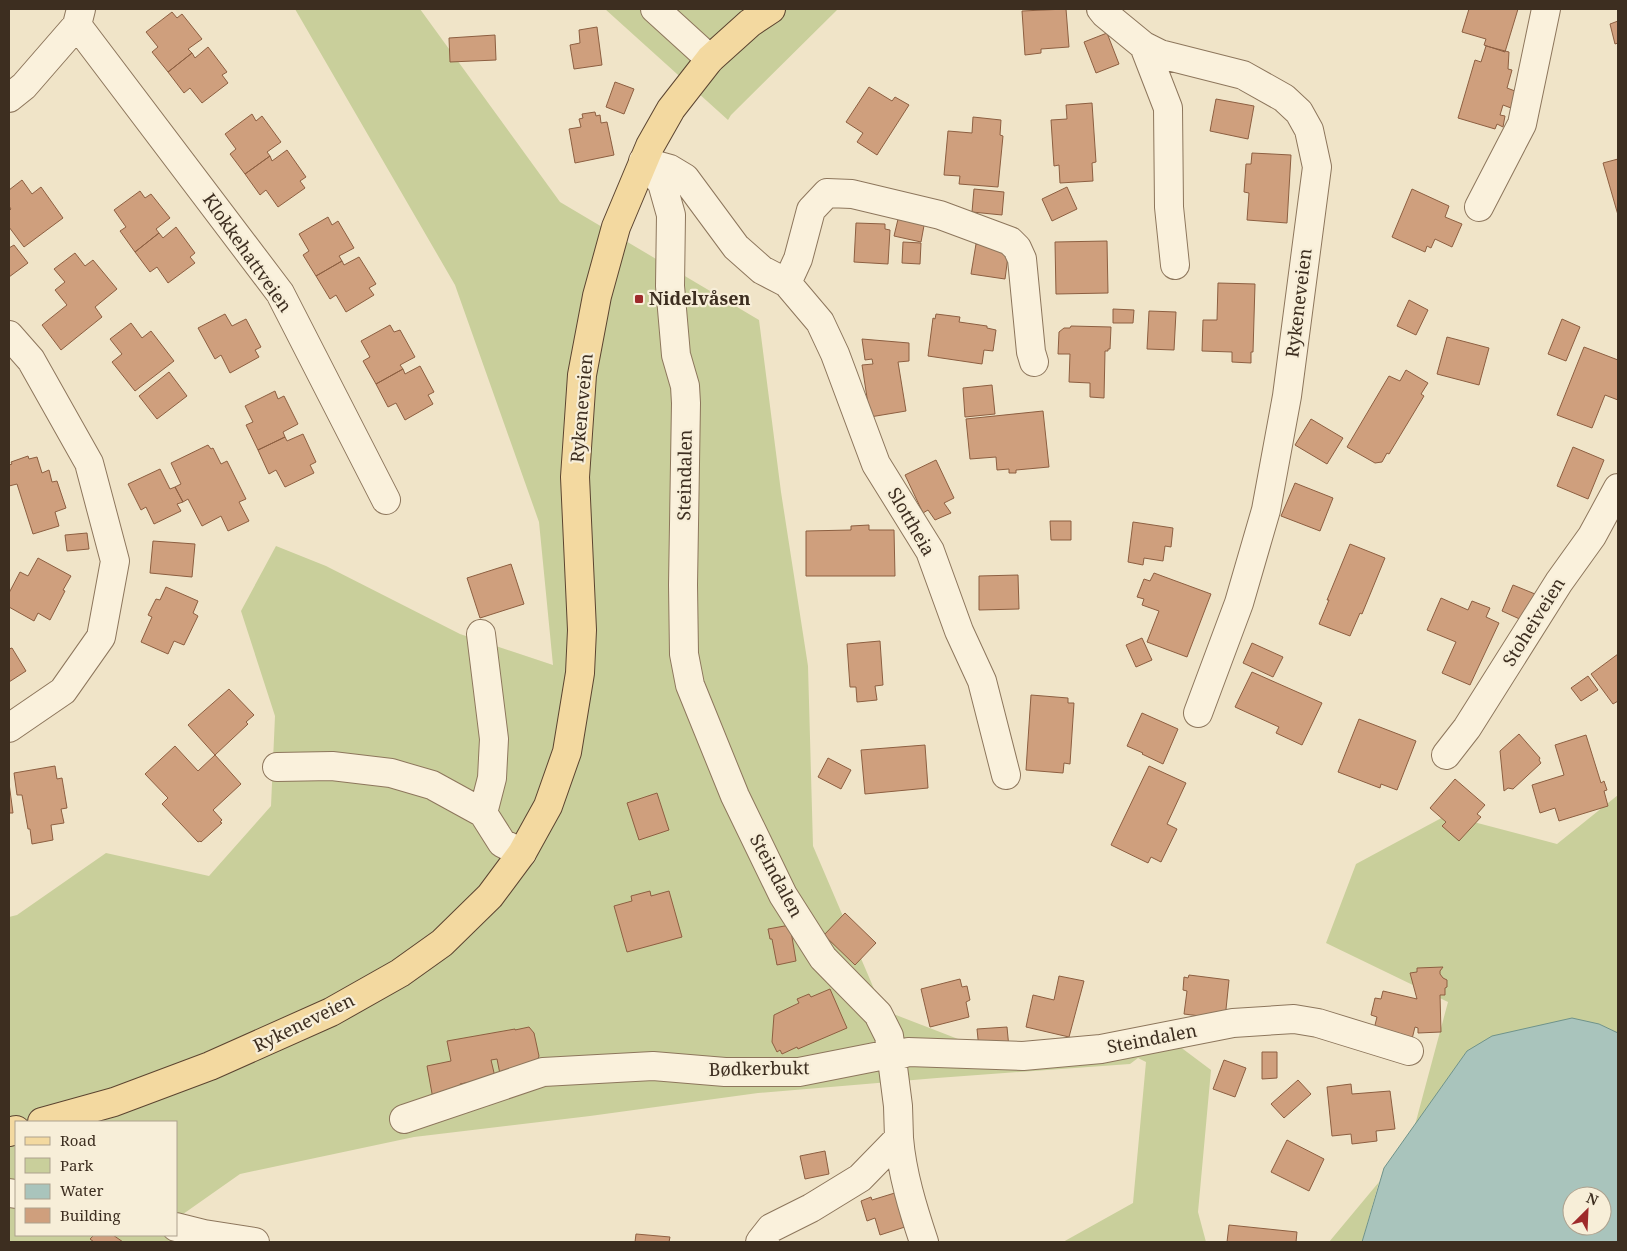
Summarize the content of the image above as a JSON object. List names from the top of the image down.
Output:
{
  "streets": {
    "main road": ["Rykeneveien"],
    "street": [
      "Klokkehattveien",
      "Steindalen",
      "Slottheia",
      "Stoheiveien",
      "Bødkerbukt"
    ]
  },
  "crossings": [
    ["Rykeneveien", "Steindalen"],
    ["Rykeneveien", "Slottheia"],
    ["Steindalen", "Slottheia"],
    ["Steindalen", "Bødkerbukt"]
  ],
  "places": {
    "transit": ["Nidelvåsen"]
  },
  "legend": [
    "Road",
    "Park",
    "Water",
    "Building"
  ],
  "north": "top right"
}
